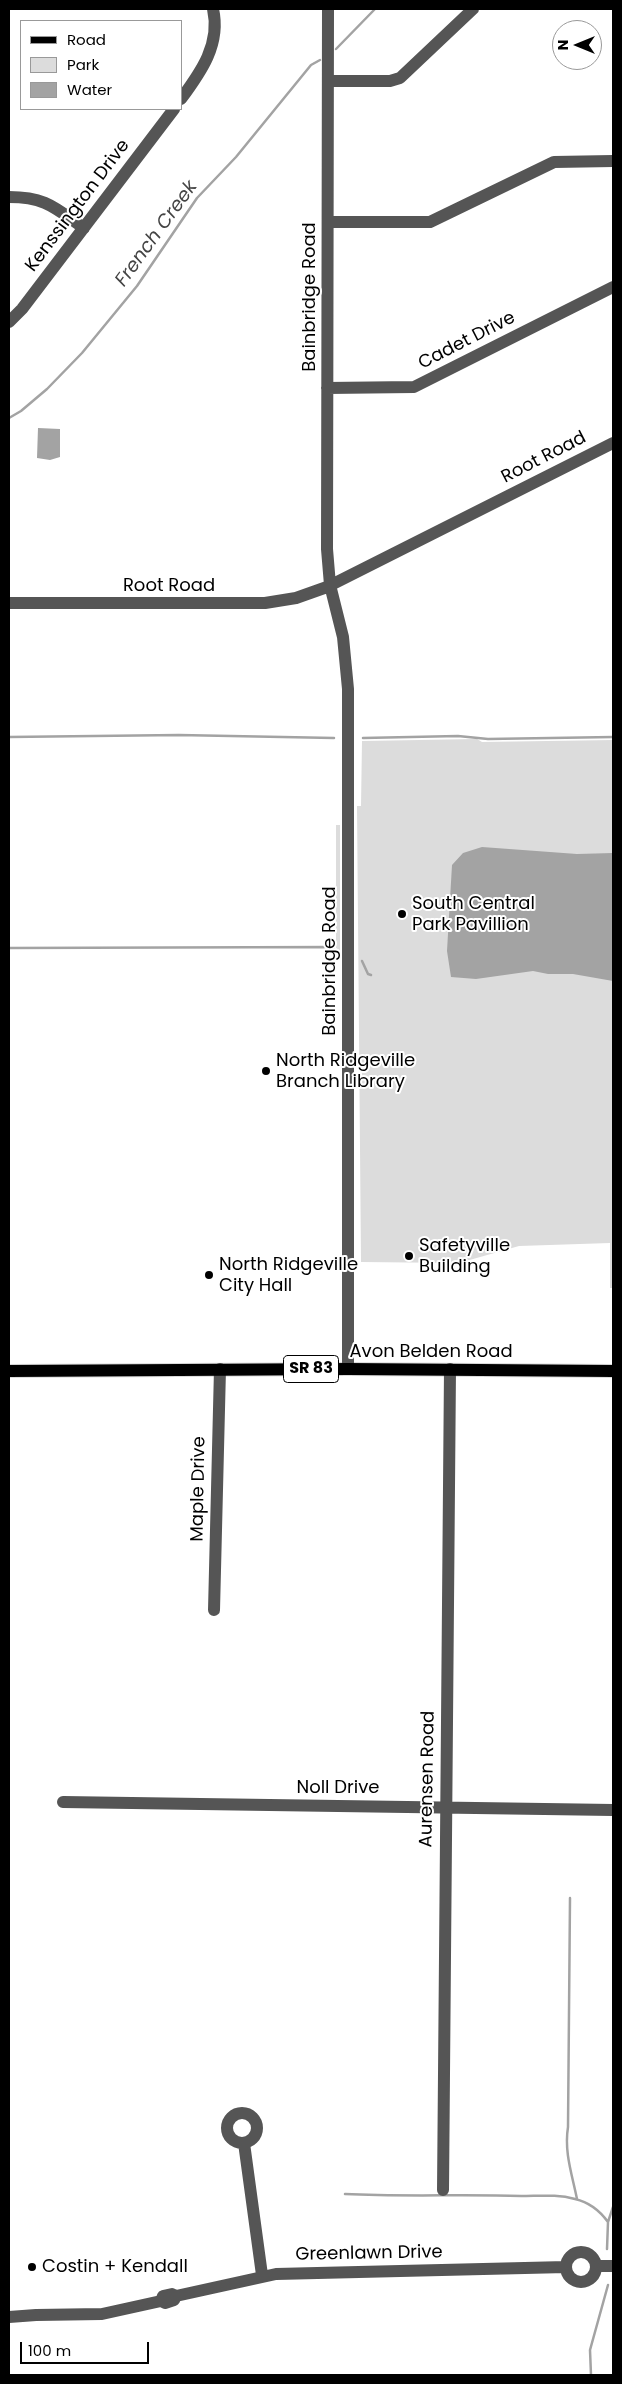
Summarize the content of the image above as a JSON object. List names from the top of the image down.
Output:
{
  "streets": {
    "main road": ["Avon Belden Road", "SR 83"],
    "street": [
      "Kenssington Drive",
      "Bainbridge Road",
      "Cadet Drive",
      "Root Road",
      "Maple Drive",
      "Aurensen Road",
      "Noll Drive",
      "Greenlawn Drive"
    ]
  },
  "crossings": [
    ["Bainbridge Road", "Cadet Drive"],
    ["Bainbridge Road", "Root Road"],
    ["Bainbridge Road", "Avon Belden Road"],
    ["Avon Belden Road", "Maple Drive"],
    ["Avon Belden Road", "Aurensen Road"],
    ["Aurensen Road", "Noll Drive"]
  ],
  "water": ["French Creek"],
  "places": [
    "South Central Park Pavillion",
    "North Ridgeville Branch Library",
    "Safetyville Building",
    "North Ridgeville City Hall",
    "Costin + Kendall"
  ],
  "legend": ["Road", "Park", "Water"],
  "scale_bar": "100 m",
  "north": "left"
}
